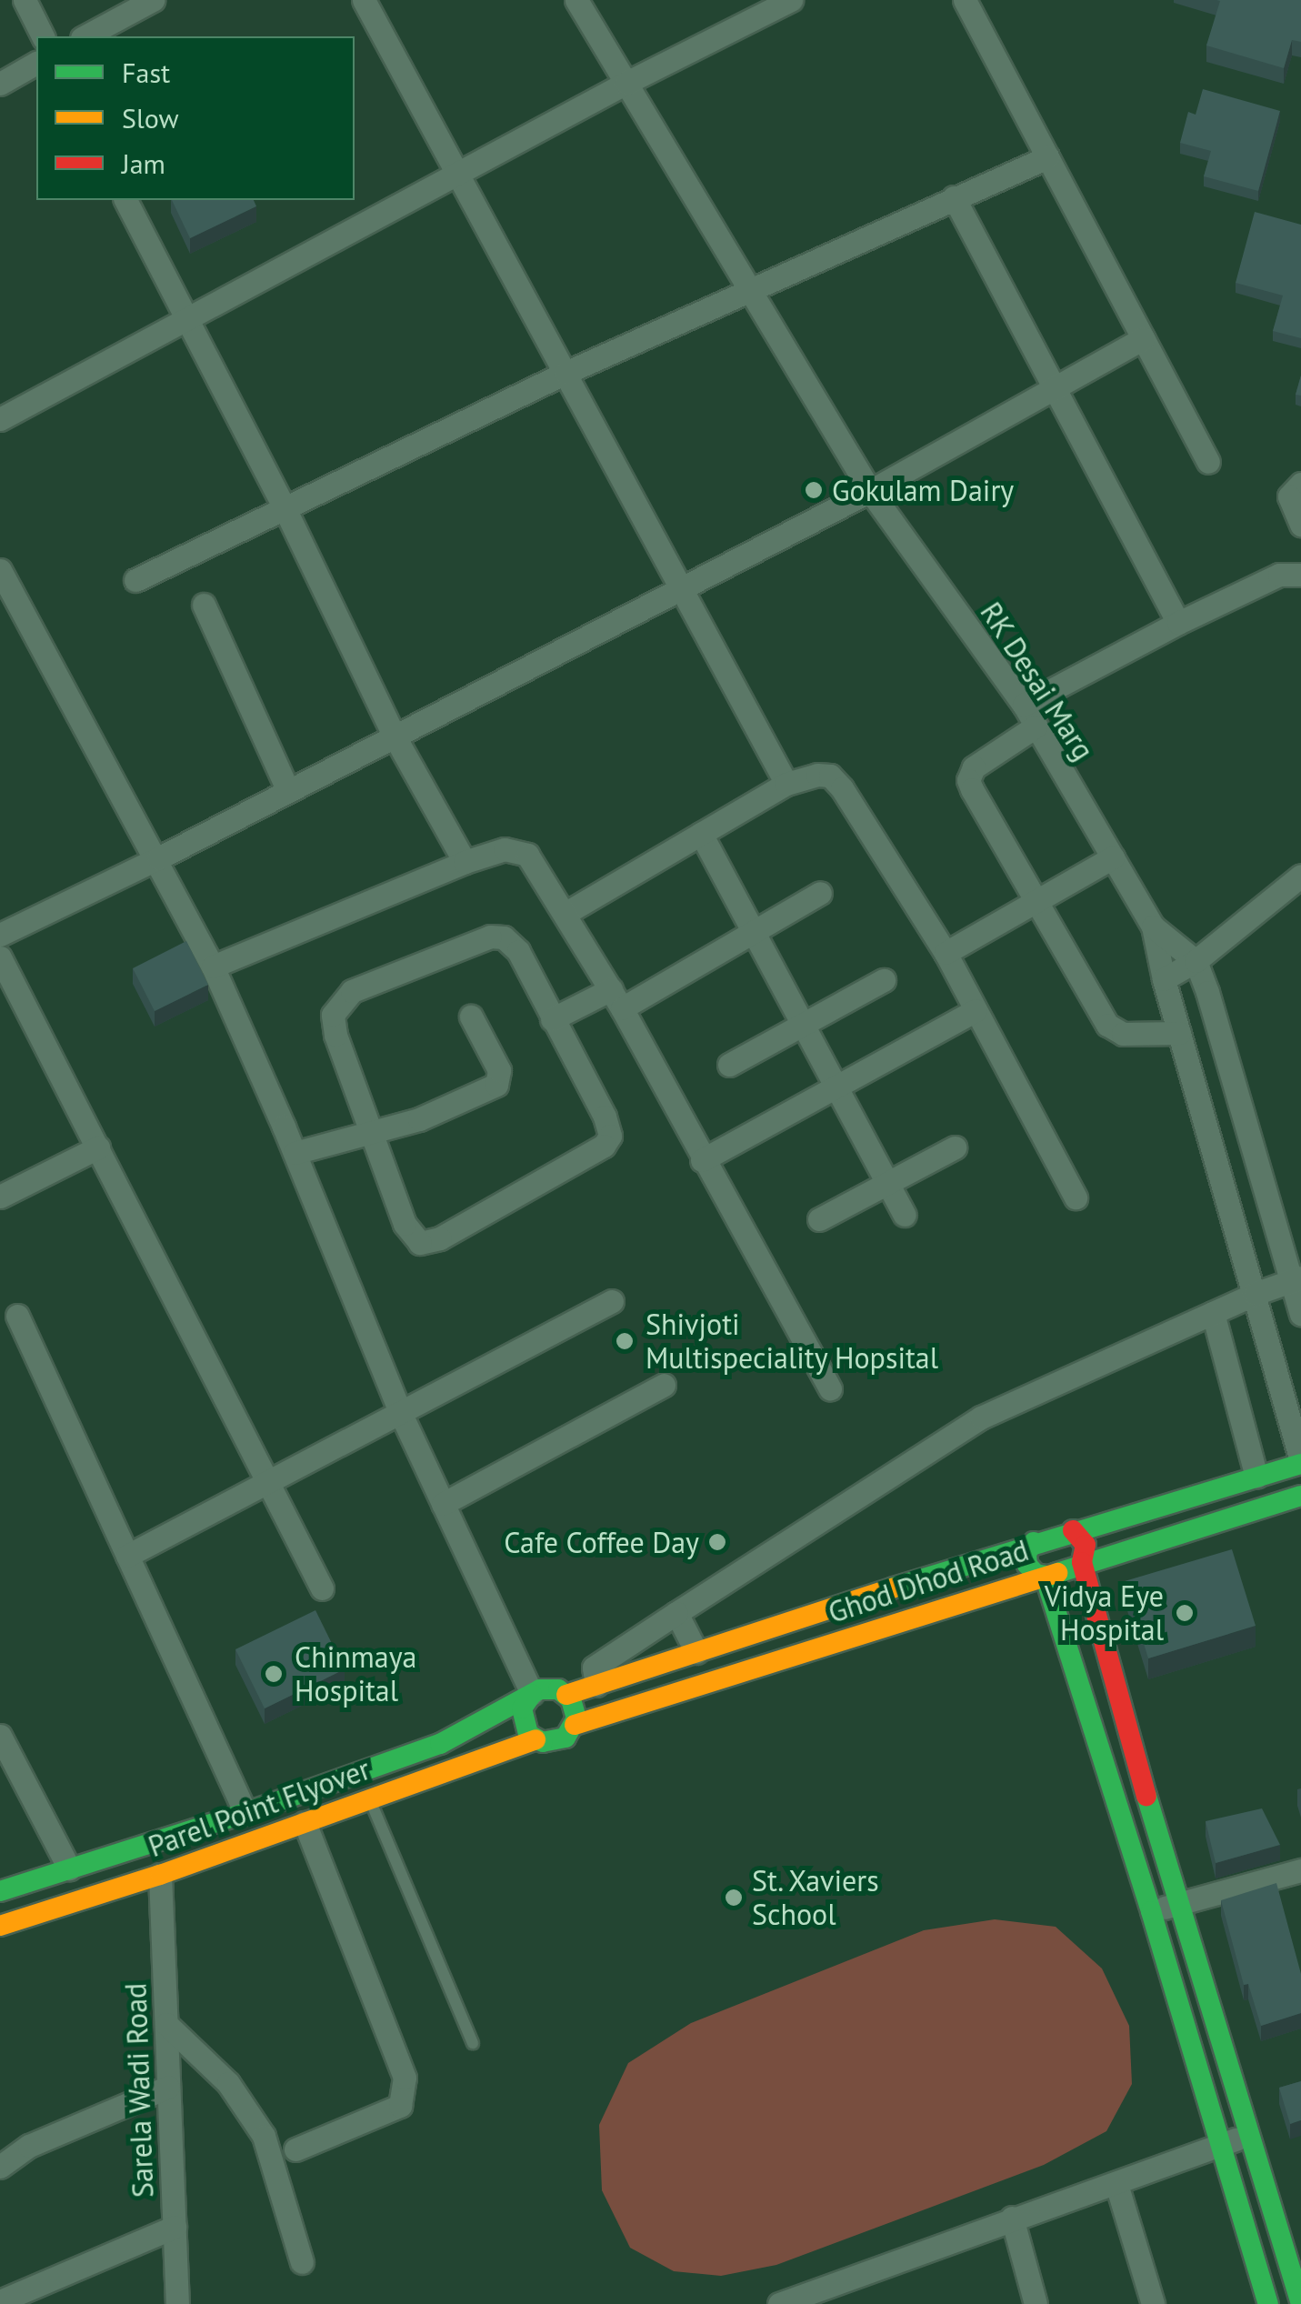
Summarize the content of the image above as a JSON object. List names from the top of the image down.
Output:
{
  "streets": {
    "main road": ["Ghod Dhod Road", "Parel Point Flyover"],
    "street": ["RK Desai Marg", "Sarela Wadi Road"]
  },
  "crossings": [
    ["Ghod Dhod Road", "Parel Point Flyover"],
    ["Parel Point Flyover", "Sarela Wadi Road"]
  ],
  "places": [
    "Gokulam Dairy",
    "Shivjoti Multispeciality Hopsital",
    "Cafe Coffee Day",
    "Vidya Eye Hospital",
    "Chinmaya Hospital",
    "St. Xaviers School"
  ],
  "legend": ["Fast", "Slow", "Jam"]
}
